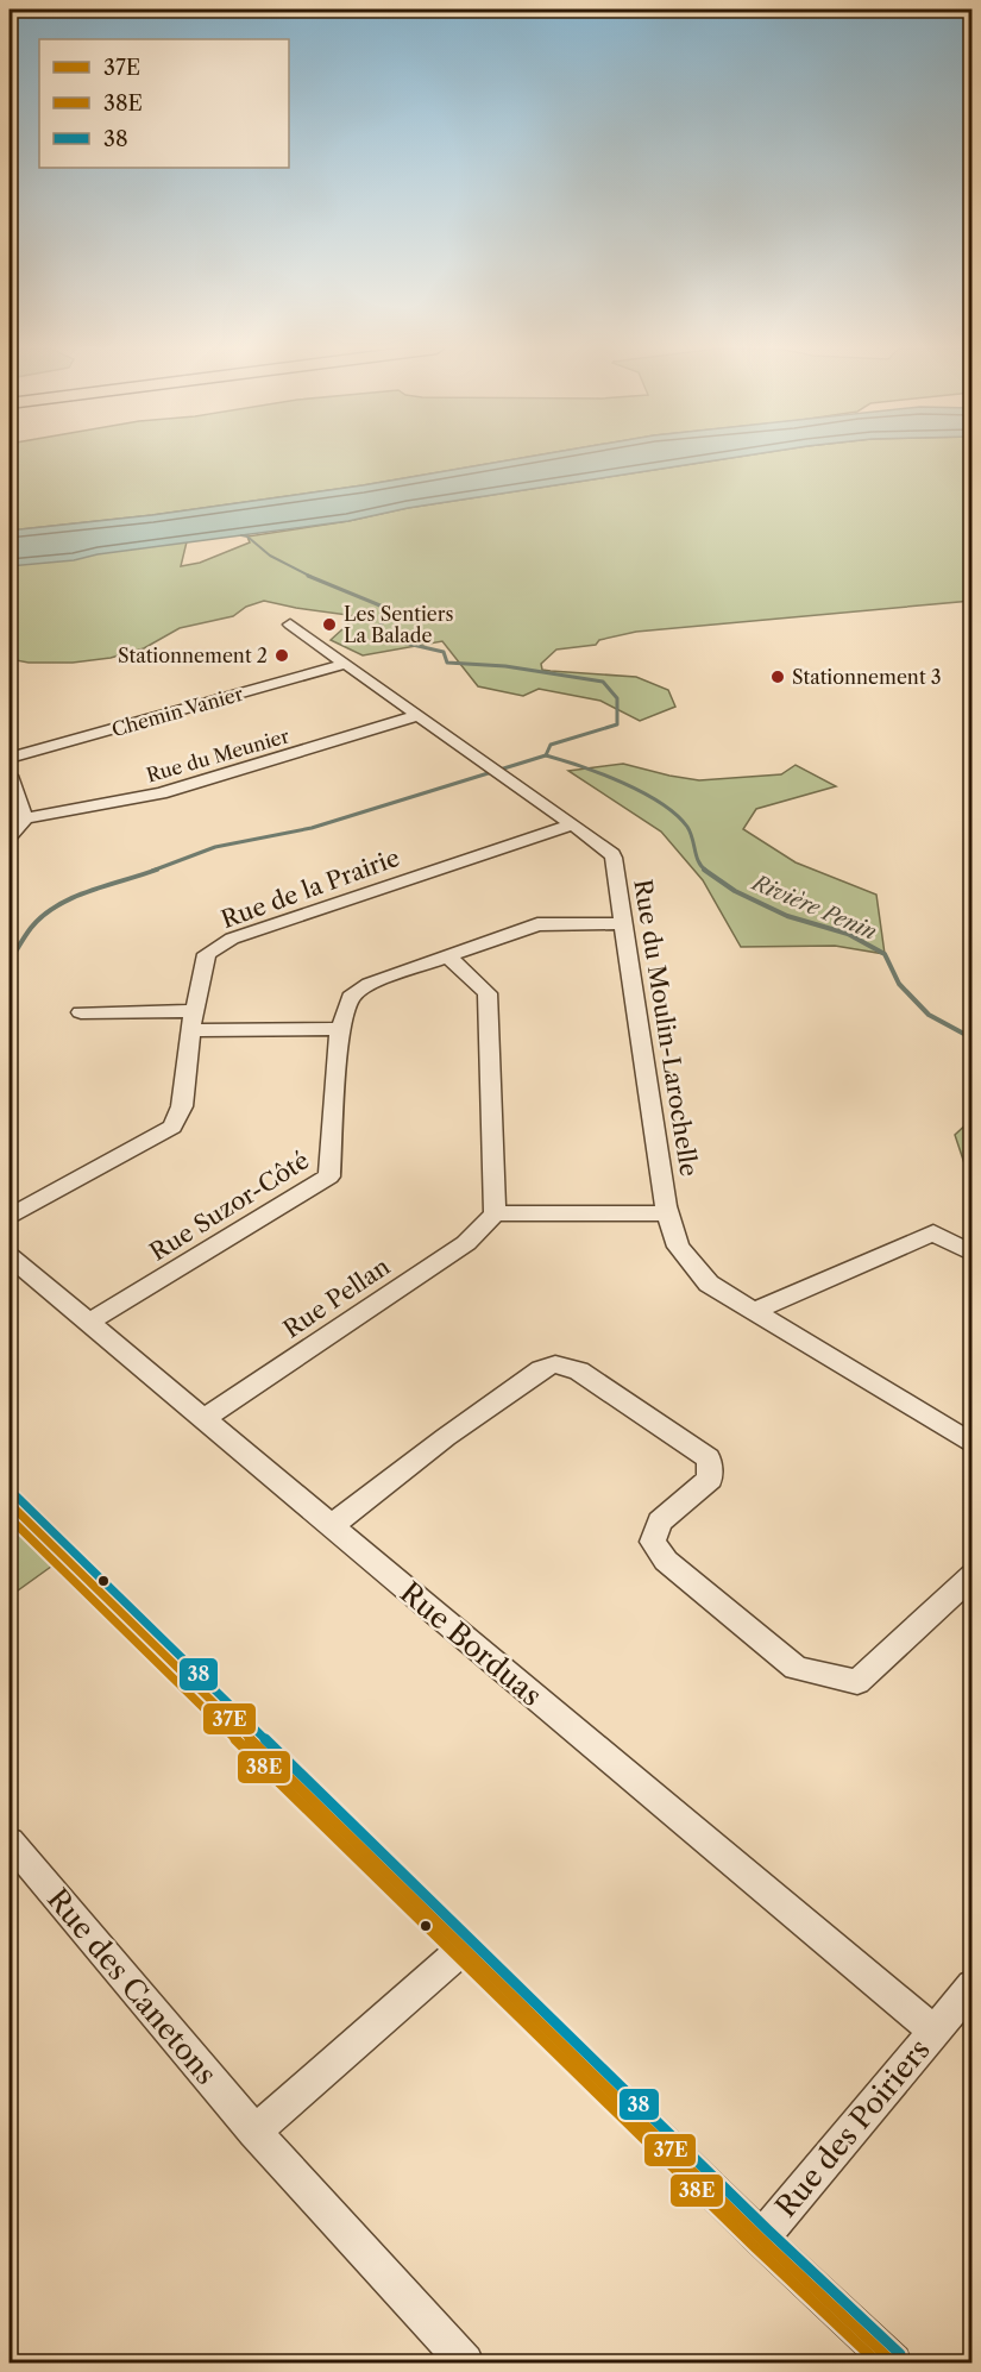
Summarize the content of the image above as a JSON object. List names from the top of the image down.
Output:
{
  "streets": {
    "street": [
      "Chemin Vanier",
      "Rue du Meunier",
      "Rue de la Prairie",
      "Rue du Moulin-Larochelle",
      "Rue Suzor-Côté",
      "Rue Pellan",
      "Rue Borduas",
      "Rue des Canetons",
      "Rue des Poiriers"
    ]
  },
  "crossings": [
    ["Chemin Vanier", "Rue du Moulin-Larochelle"],
    ["Rue du Meunier", "Rue du Moulin-Larochelle"],
    ["Rue de la Prairie", "Rue du Moulin-Larochelle"],
    ["Rue du Moulin-Larochelle", "Rue Suzor-Côté"],
    ["Rue Suzor-Côté", "Rue Borduas"],
    ["Rue Pellan", "Rue Borduas"],
    ["Rue Borduas", "Rue des Poiriers"]
  ],
  "water": ["Rivière Penin"],
  "places": ["Les Sentiers La Balade", "Stationnement 2", "Stationnement 3"],
  "lines": ["transit line 38", "transit line 37E", "transit line 38E"],
  "legend": ["37E", "38E", "38"]
}
